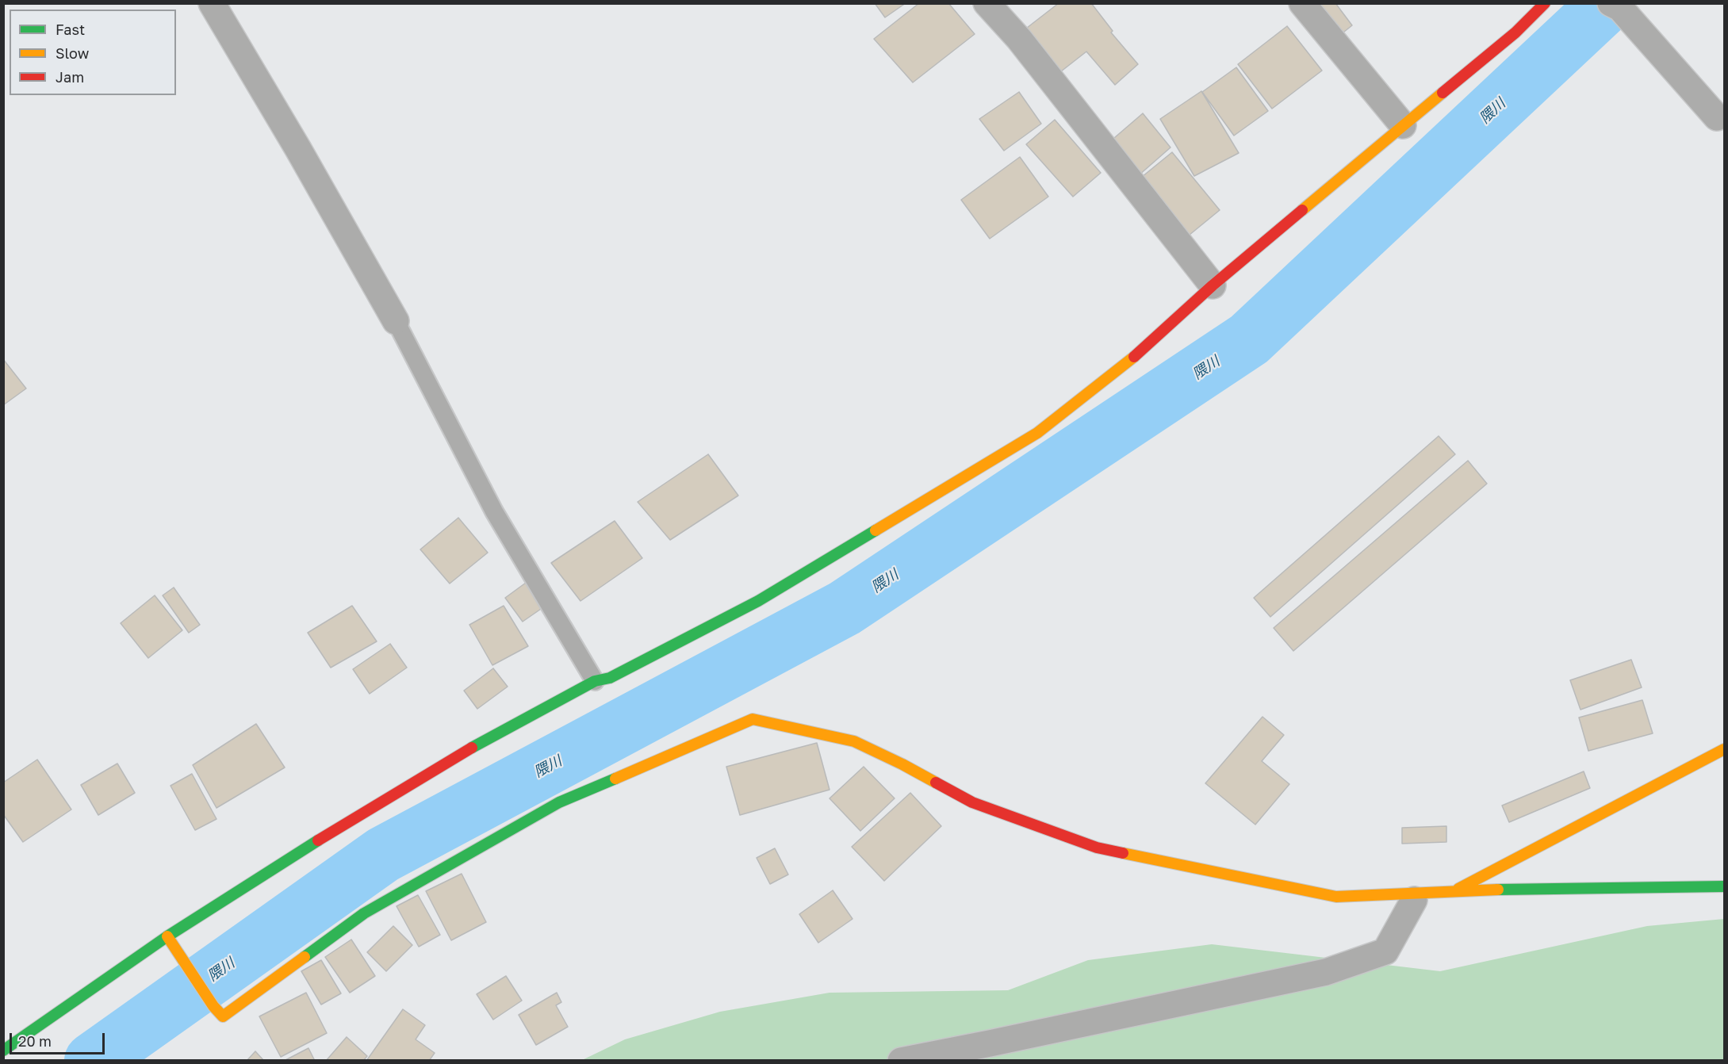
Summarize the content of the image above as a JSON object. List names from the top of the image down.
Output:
{
  "water": ["隈川"],
  "legend": ["Fast", "Slow", "Jam"],
  "scale_bar": "20 m"
}
